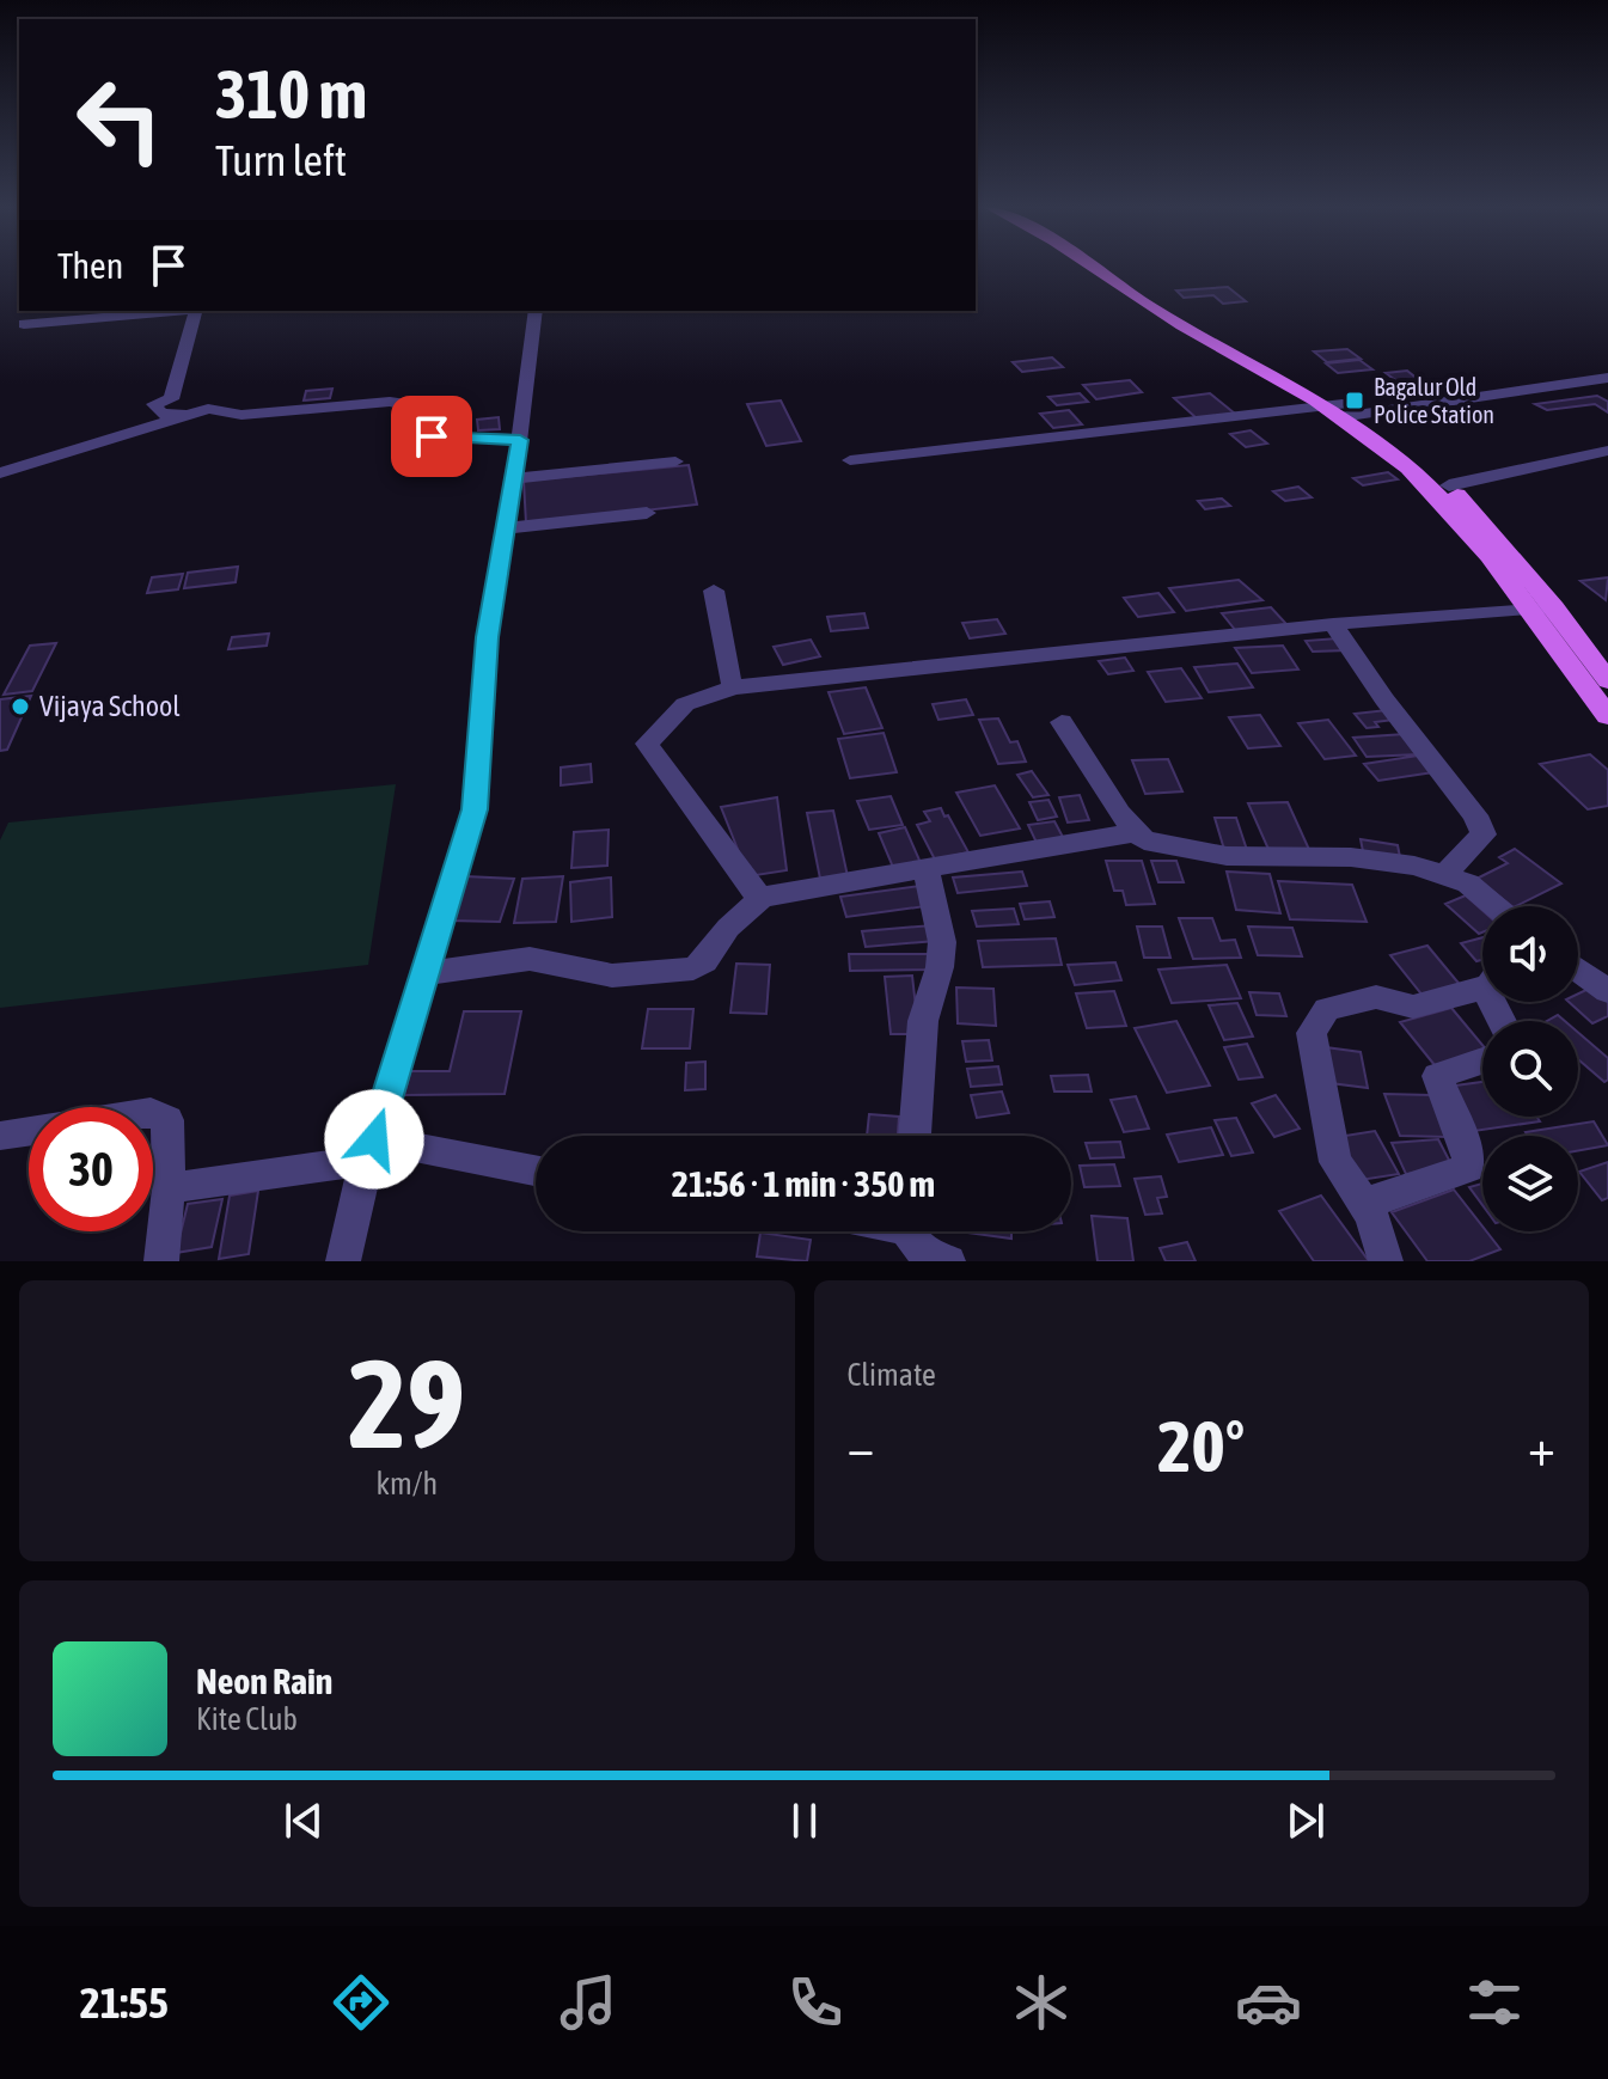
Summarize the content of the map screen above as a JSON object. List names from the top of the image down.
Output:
{
  "places": {
    "transit": ["Bagalur Old Police Station"],
    "other": ["Vijaya School"]
  },
  "page": {
    "turn": ["310 m", "Turn left"],
    "then": "Then",
    "limit": "30",
    "trip": "21:56 · 1 min · 350 m",
    "tile": [
      ["29", "km/h"],
      "Climate"
    ],
    "heat": ["−", "20°", "+"],
    "song": ["Neon Rain", "Kite Club"],
    "tabs": "21:55"
  }
}
